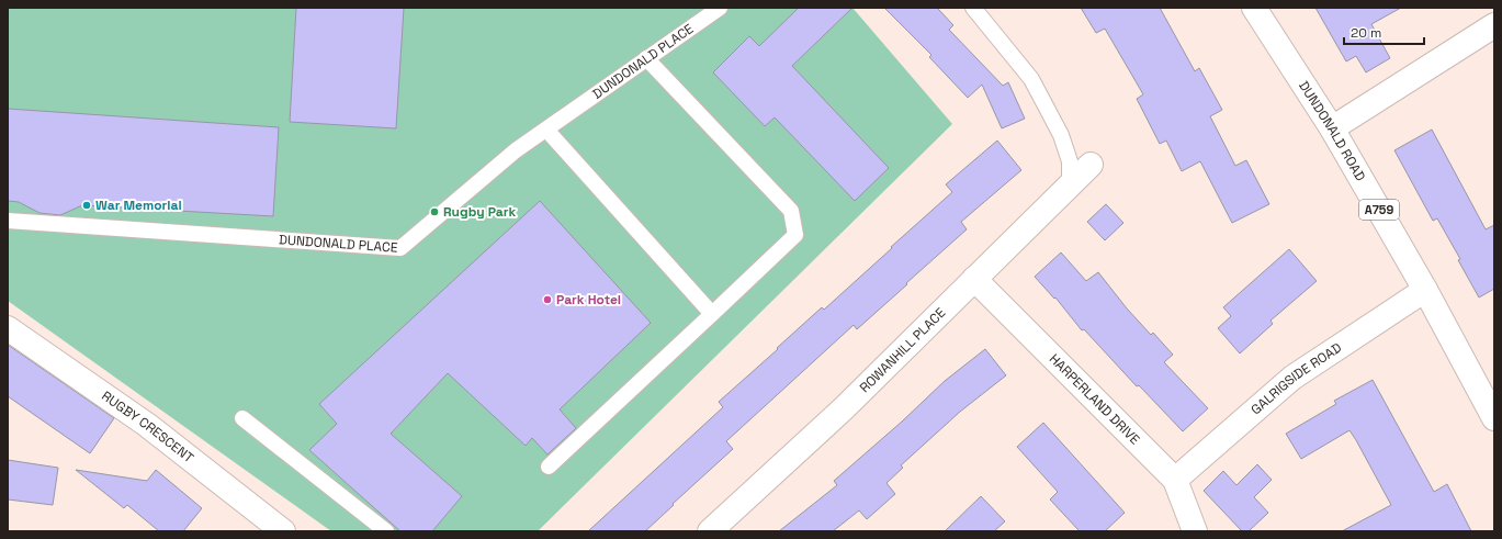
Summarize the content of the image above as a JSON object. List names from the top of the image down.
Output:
{
  "streets": {
    "street": [
      "DUNDONALD ROAD",
      "A759",
      "ROWANHILL PLACE",
      "GALRIGSIDE ROAD",
      "HARPERLAND DRIVE",
      "RUGBY CRESCENT"
    ],
    "lane": ["DUNDONALD PLACE"]
  },
  "crossings": [
    ["DUNDONALD ROAD", "GALRIGSIDE ROAD"],
    ["ROWANHILL PLACE", "HARPERLAND DRIVE"],
    ["GALRIGSIDE ROAD", "HARPERLAND DRIVE"]
  ],
  "places": ["War Memorial", "Rugby Park", "Park Hotel"],
  "scale_bar": "20 m"
}
